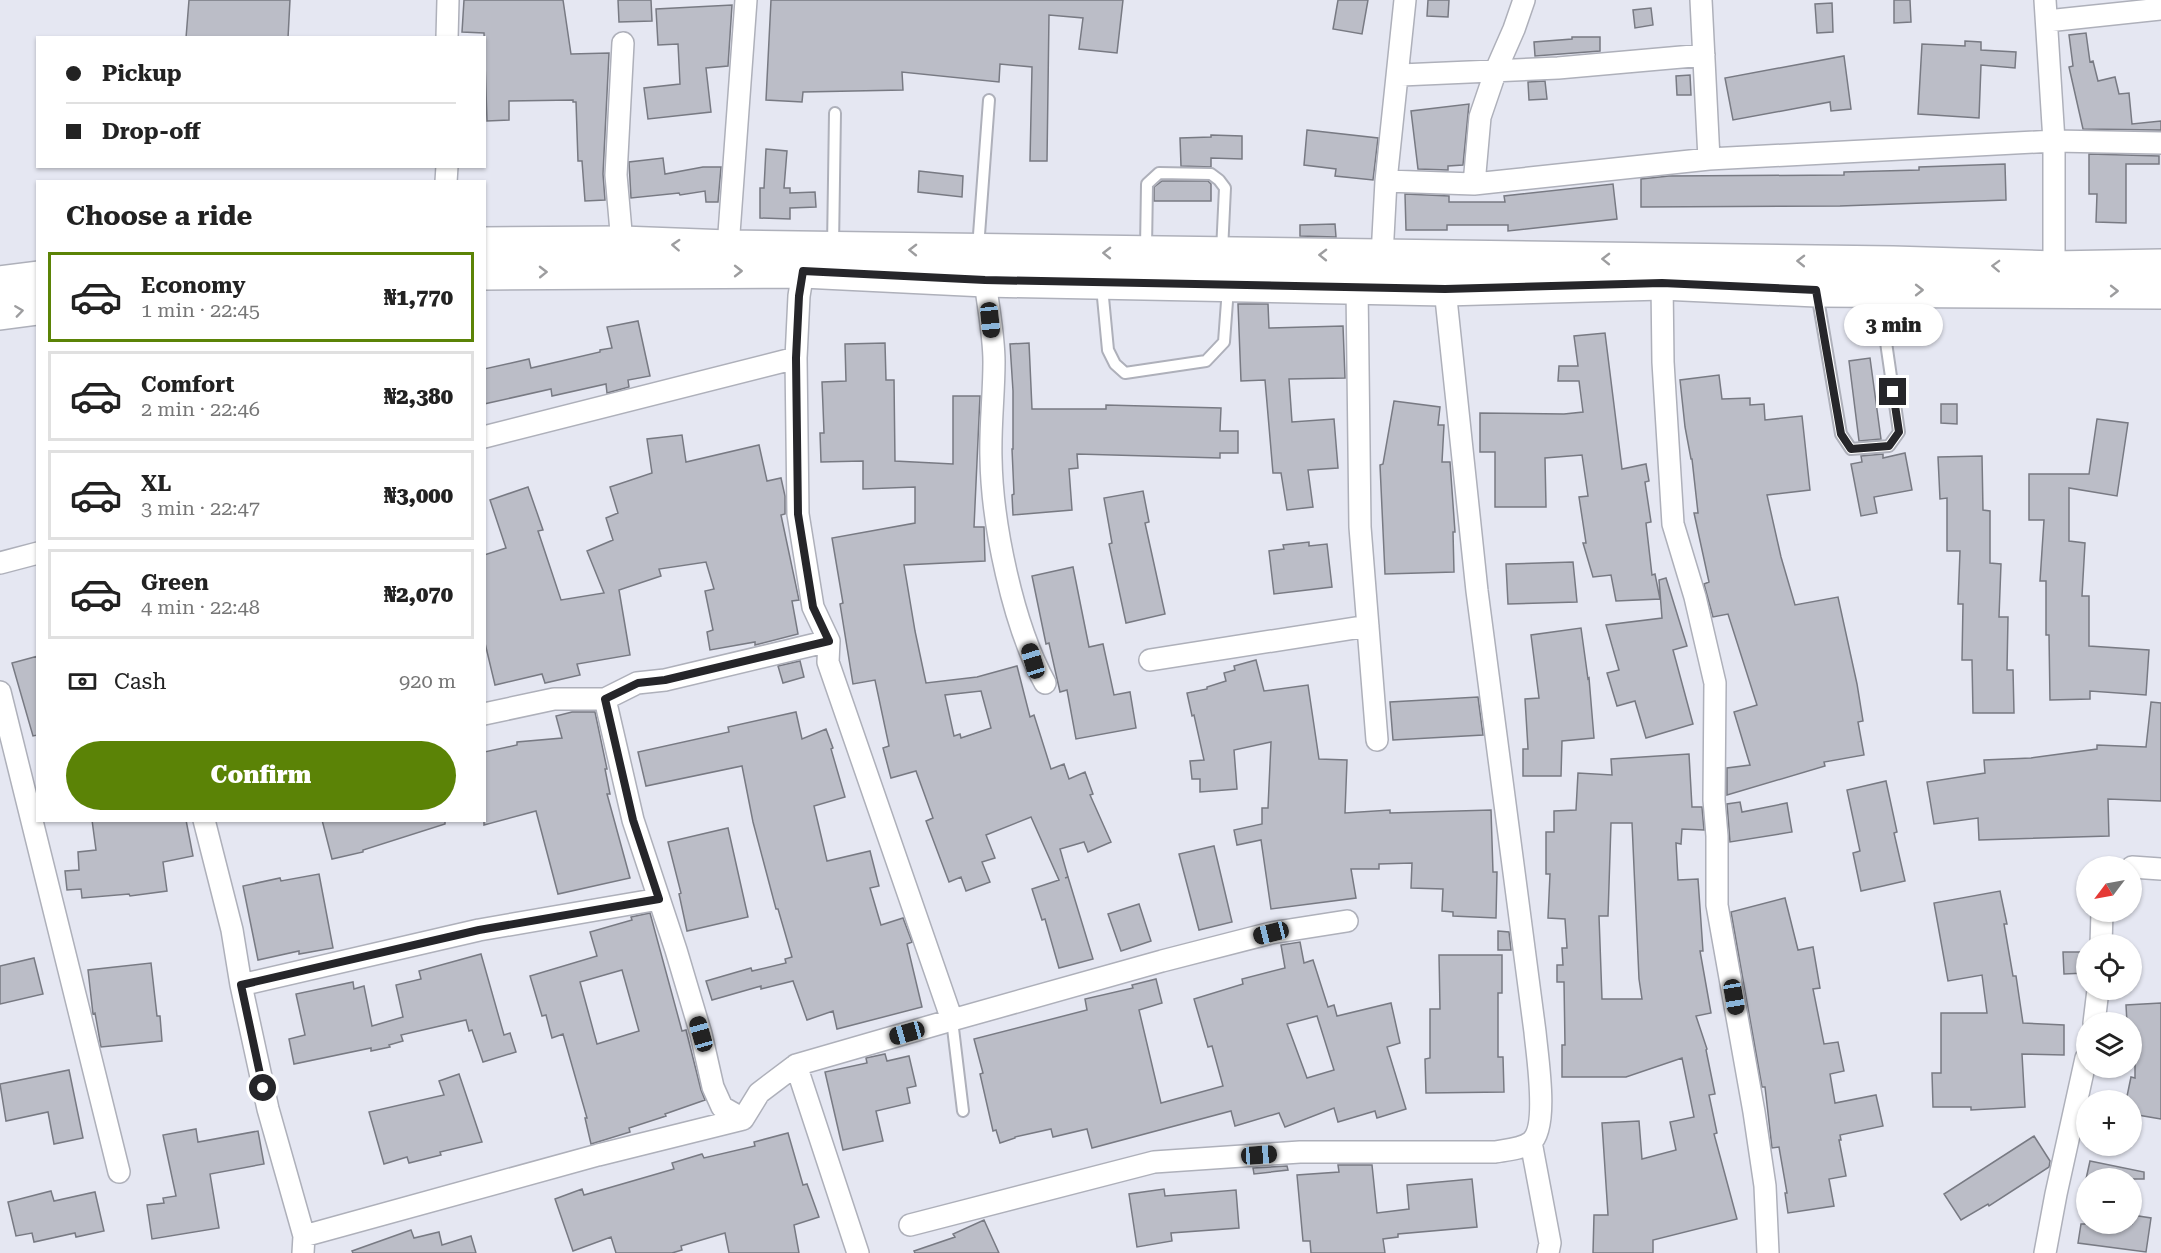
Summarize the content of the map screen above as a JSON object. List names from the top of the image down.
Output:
{
  "north": "bottom left",
  "page": {
    "banner": ["Pickup", "Drop-off"],
    "heading": "Choose a ride",
    "list": [
      {
        "name": "Economy",
        "note": "1 min · 22:45",
        "value": "₦1,770"
      },
      {
        "name": "Comfort",
        "note": "2 min · 22:46",
        "value": "₦2,380"
      },
      {
        "name": "XL",
        "note": "3 min · 22:47",
        "value": "₦3,000"
      },
      {
        "name": "Green",
        "note": "4 min · 22:48",
        "value": "₦2,070"
      }
    ],
    "bubble": "3 min",
    "pay": ["Cash", "920 m"],
    "buttons": "Confirm",
    "map_buttons": ["+", "−"]
  }
}
